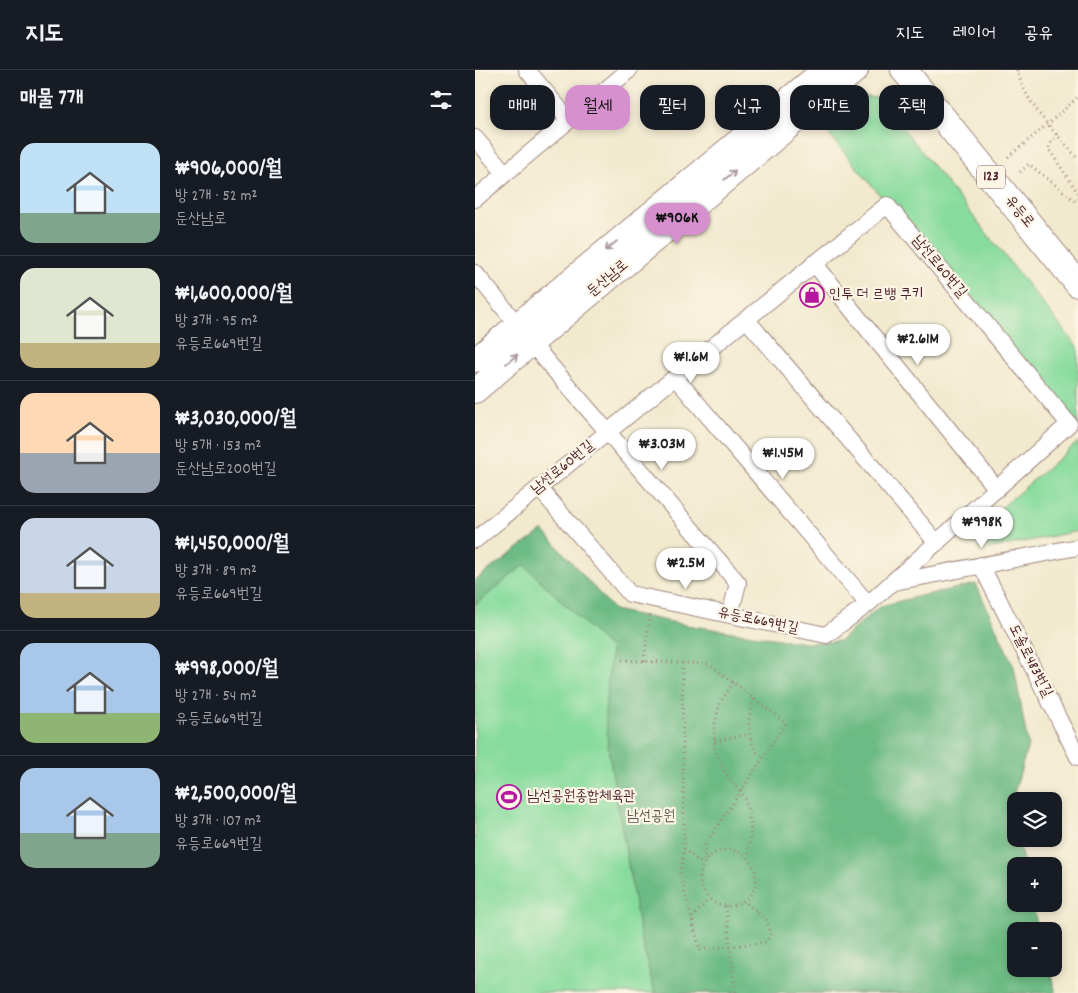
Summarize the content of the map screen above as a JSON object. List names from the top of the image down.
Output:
{
  "streets": {
    "main road": ["123", "유등로", "둔산남로"],
    "street": ["남선로60번길", "유등로669번길", "도솔로483번길"]
  },
  "crossings": [
    ["남선로60번길", "유등로669번길"]
  ],
  "parks": ["남선공원"],
  "places": {
    "shop": ["인투 더 르뱅 쿠키"],
    "sports": ["남선공원종합체육관"]
  },
  "page": {
    "header": "지도",
    "nav": ["지도", "레이어", "공유"],
    "heading": "매물 7개",
    "chip": [
      "매매",
      "월세",
      "필터",
      "신규",
      "아파트",
      "주택"
    ],
    "list": [
      {
        "name": "₩906,000/월",
        "note": "방 2개 · 52 m² · 둔산남로"
      },
      {
        "name": "₩1,600,000/월",
        "note": "방 3개 · 95 m² · 유등로669번길"
      },
      {
        "name": "₩3,030,000/월",
        "note": "방 5개 · 153 m² · 둔산남로200번길"
      },
      {
        "name": "₩1,450,000/월",
        "note": "방 3개 · 89 m² · 유등로669번길"
      },
      {
        "name": "₩998,000/월",
        "note": "방 2개 · 54 m² · 유등로669번길"
      },
      {
        "name": "₩2,500,000/월",
        "note": "방 3개 · 107 m² · 유등로669번길"
      }
    ],
    "price": [
      "₩906K",
      "₩2.61M",
      "₩1.6M",
      "₩3.03M",
      "₩1.45M",
      "₩998K",
      "₩2.5M"
    ],
    "map_buttons": ["+", "−"]
  }
}
